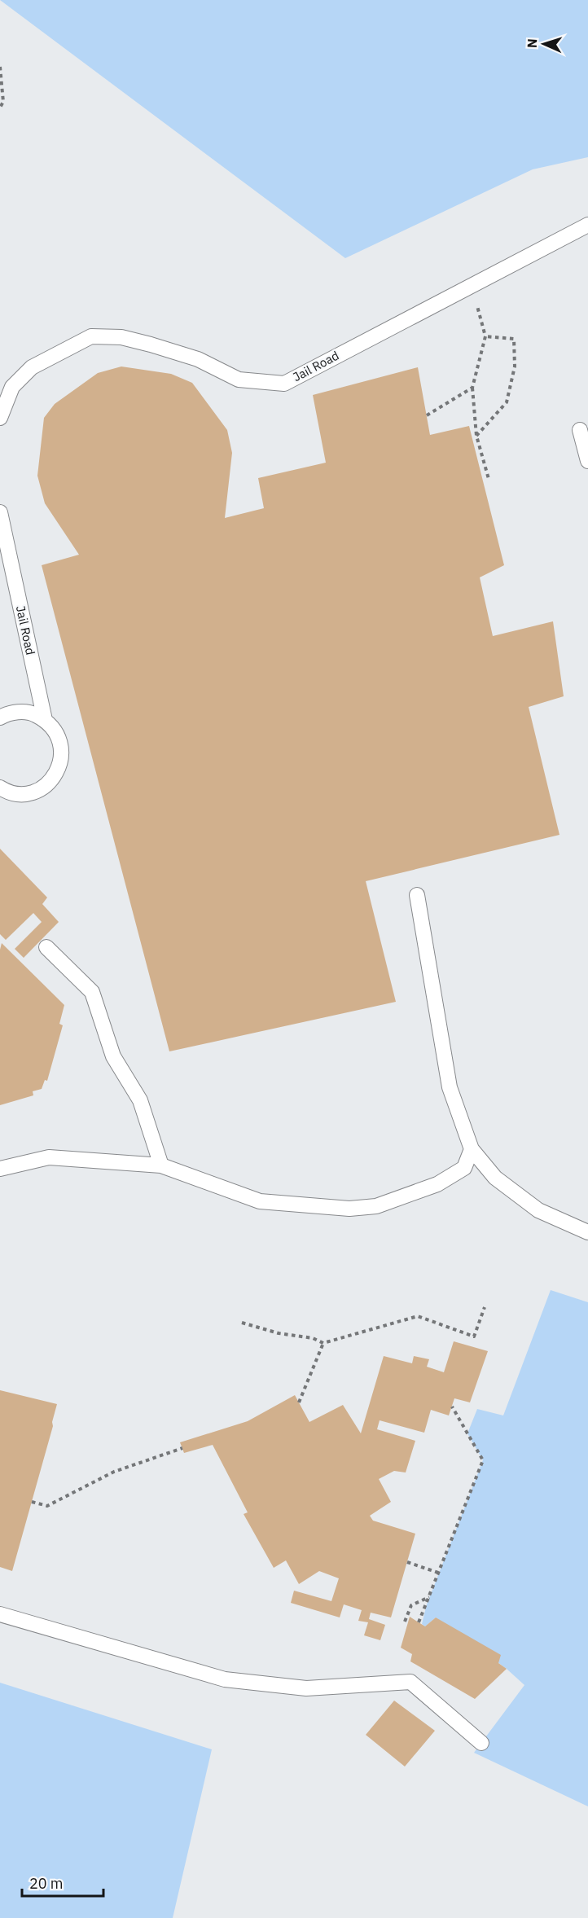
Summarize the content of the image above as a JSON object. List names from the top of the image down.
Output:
{
  "streets": {
    "lane": ["Jail Road"]
  },
  "scale_bar": "20 m",
  "north": "left"
}
